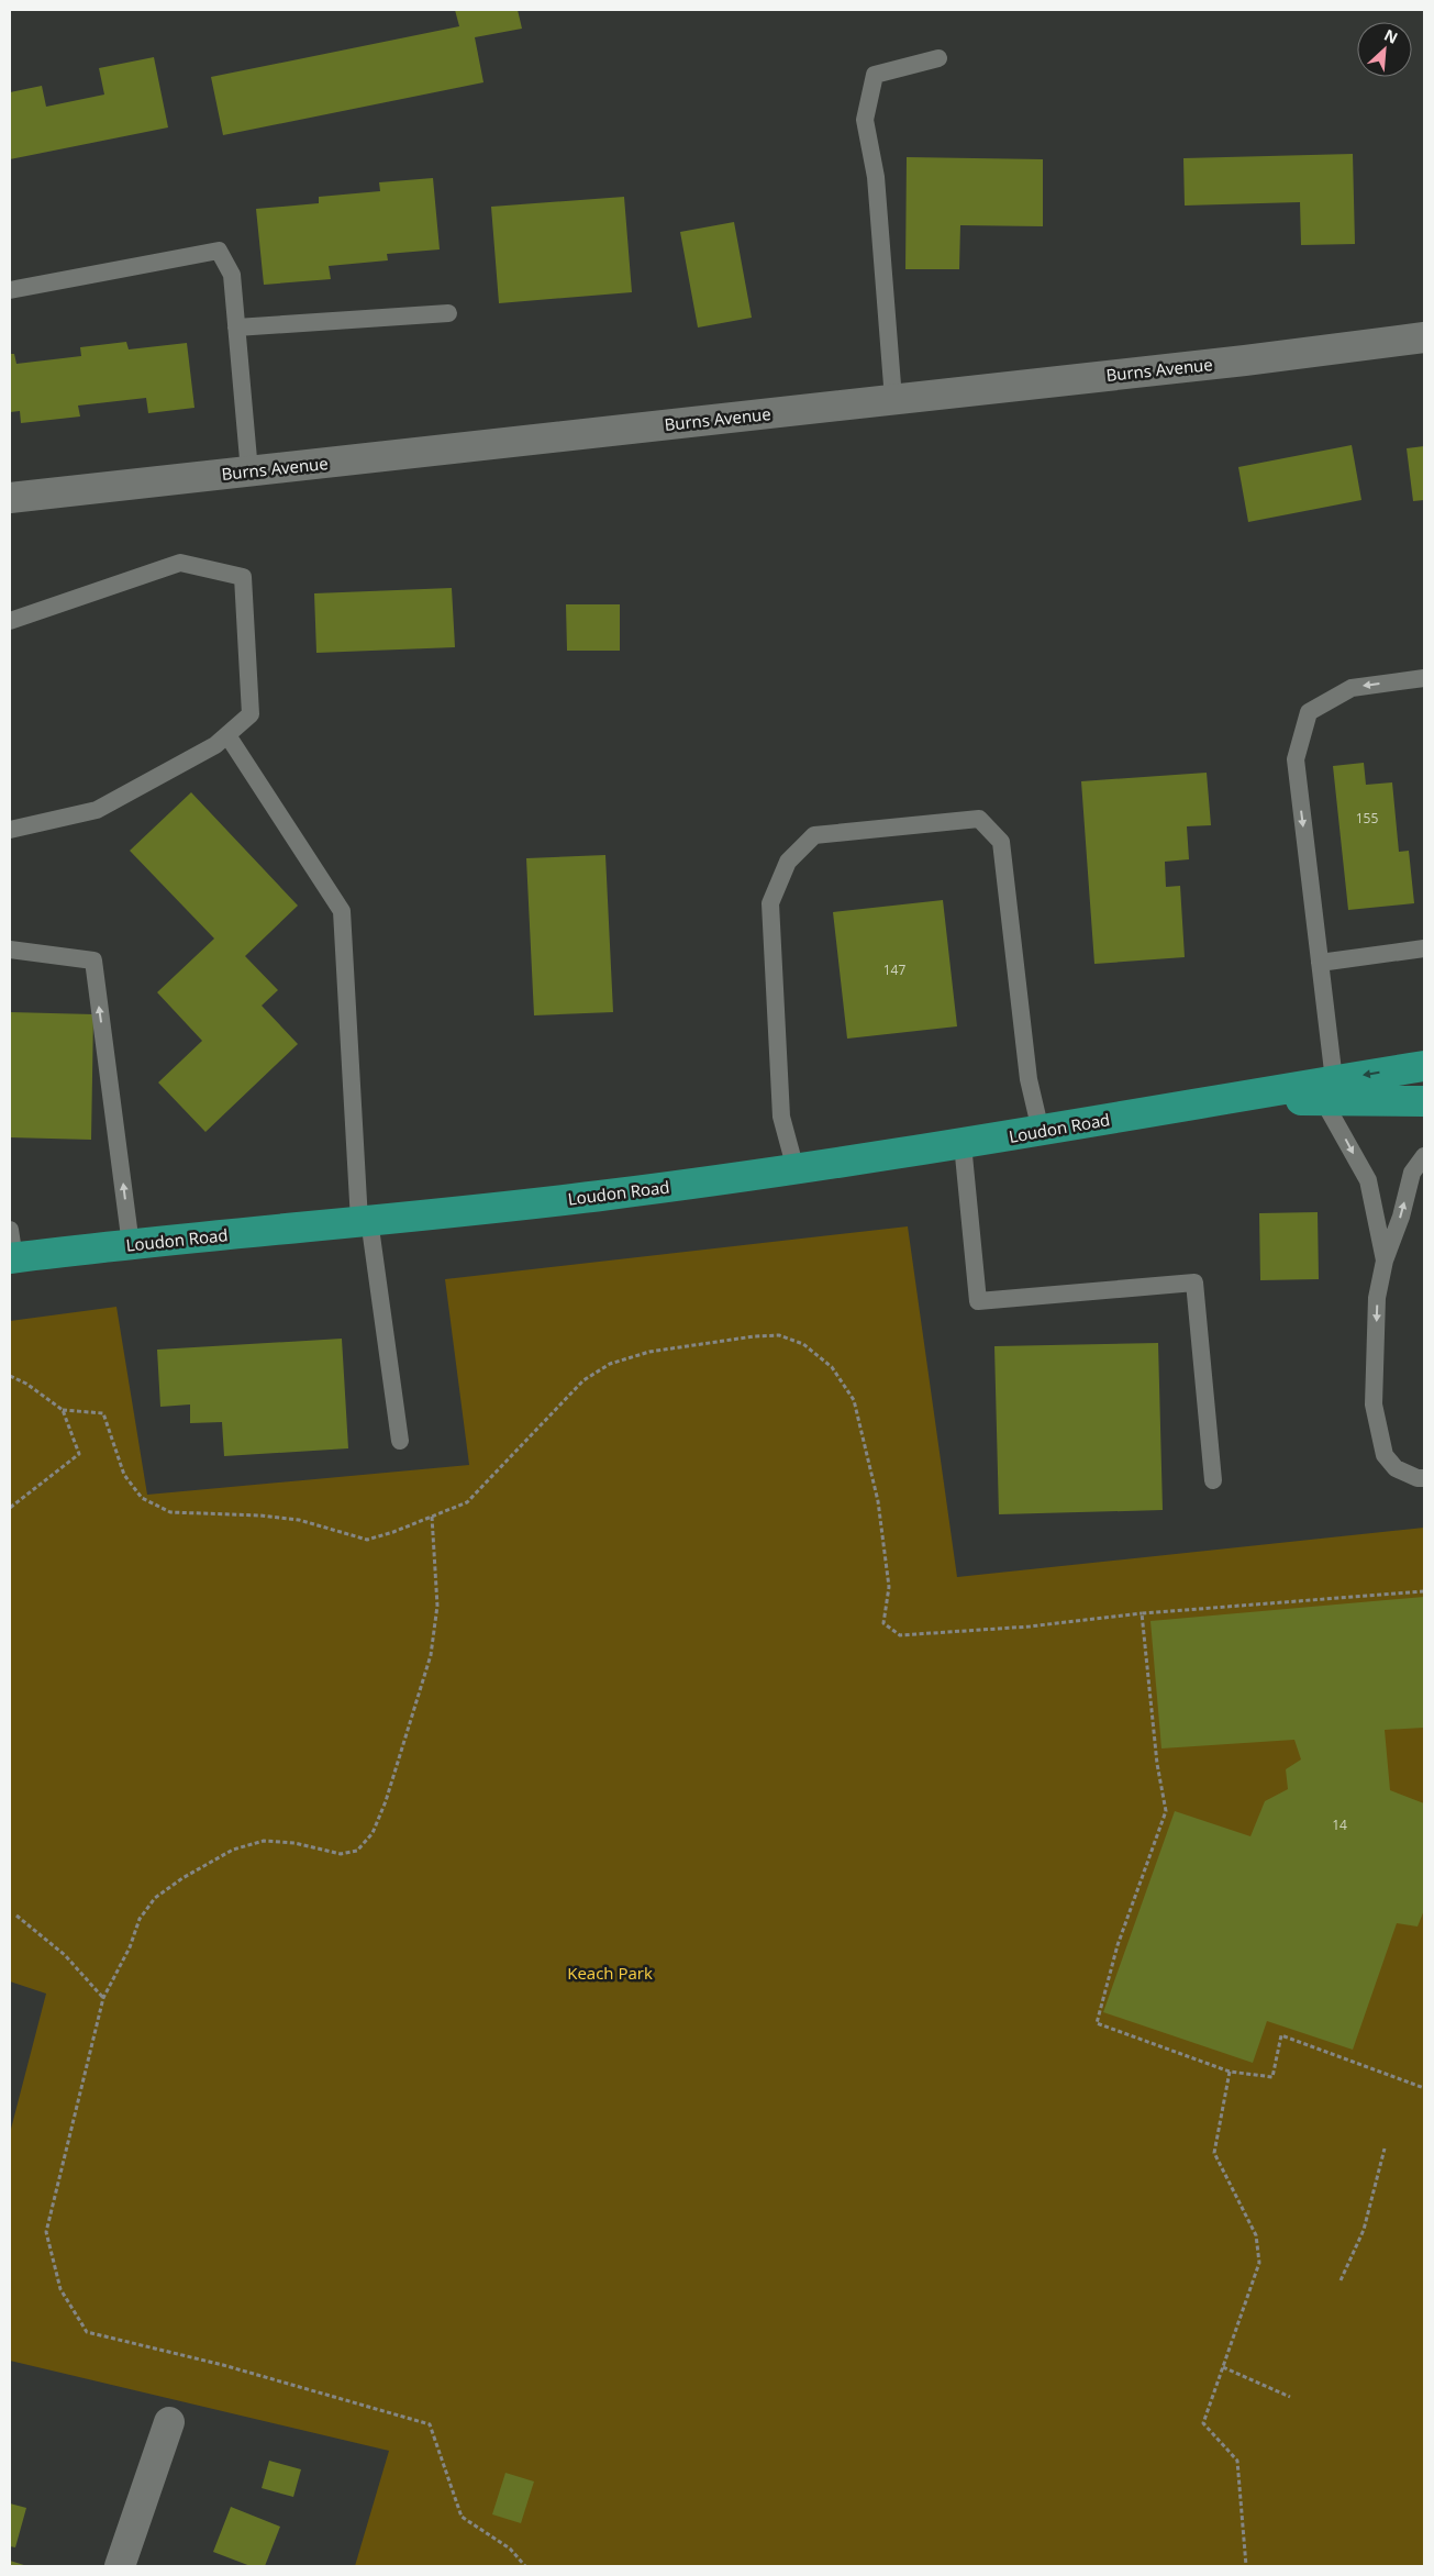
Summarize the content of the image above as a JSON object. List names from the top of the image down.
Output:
{
  "streets": {
    "main road": ["Loudon Road"],
    "street": ["Burns Avenue"]
  },
  "parks": ["Keach Park"],
  "house_numbers": ["155", "147", "14"],
  "north": "top right"
}
